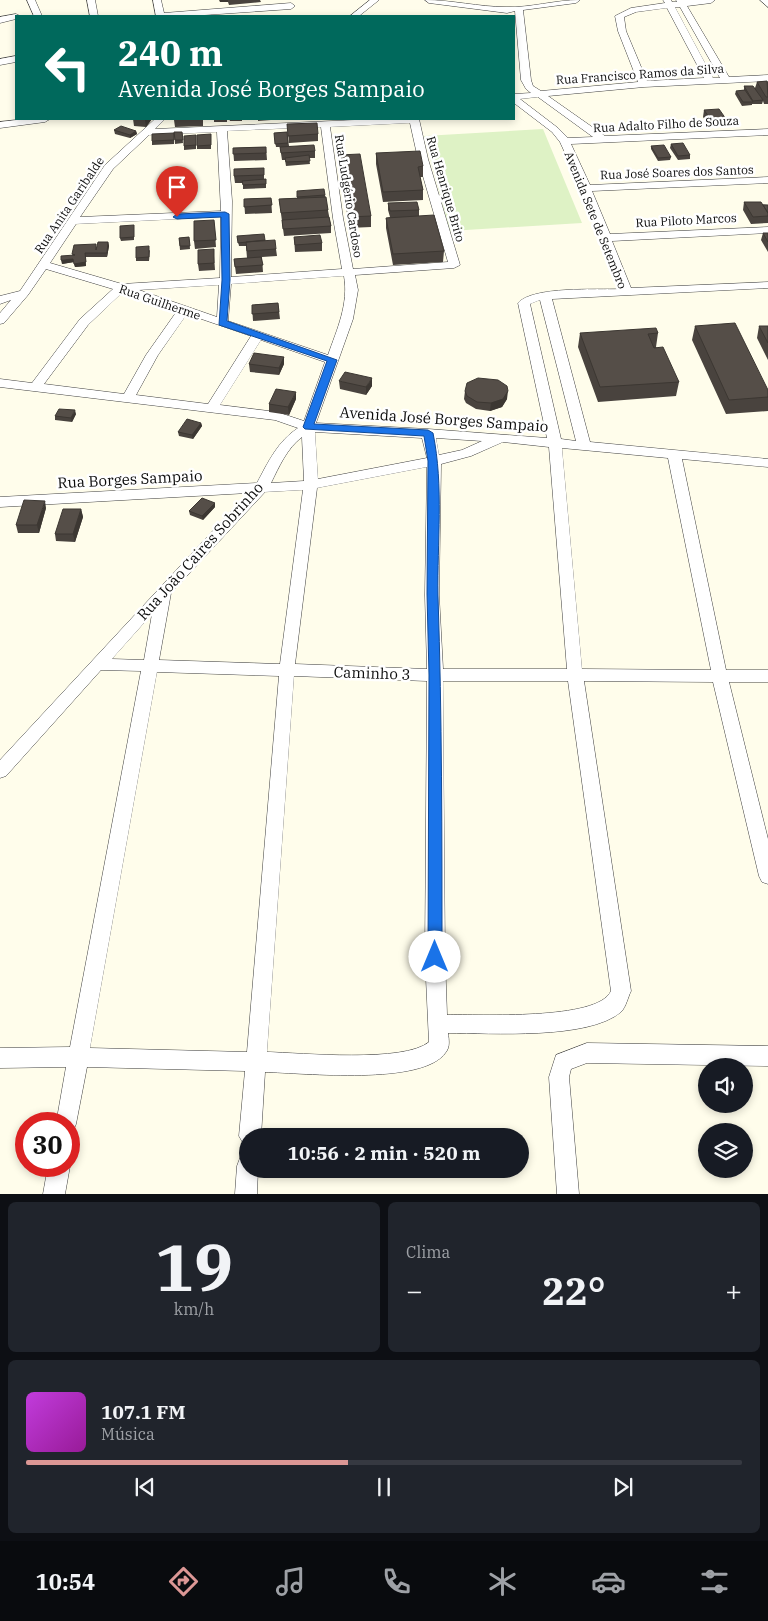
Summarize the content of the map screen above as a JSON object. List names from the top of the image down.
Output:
{
  "streets": {
    "street": [
      "Rua Francisco Ramos da Silva",
      "Rua Adalto Filho de Souza",
      "Rua José Soares dos Santos",
      "Rua Henrique Brito",
      "Rua Ludgério Cardoso",
      "Rua Anita Garibalde",
      "Avenida Sete de Setembro",
      "Rua Piloto Marcos",
      "Rua Guilherme",
      "Avenida José Borges Sampaio",
      "Rua Borges Sampaio",
      "Rua João Caires Sobrinho",
      "Caminho 3"
    ]
  },
  "crossings": [
    ["Rua Adalto Filho de Souza", "Avenida Sete de Setembro"],
    ["Rua José Soares dos Santos", "Avenida Sete de Setembro"],
    ["Rua Henrique Brito", "Rua Ludgério Cardoso"],
    ["Rua Anita Garibalde", "Rua Guilherme"],
    ["Avenida Sete de Setembro", "Rua Piloto Marcos"],
    ["Avenida Sete de Setembro", "Avenida José Borges Sampaio"],
    ["Avenida José Borges Sampaio", "Rua Borges Sampaio"],
    ["Avenida José Borges Sampaio", "Rua João Caires Sobrinho"],
    ["Rua Borges Sampaio", "Rua João Caires Sobrinho"],
    ["Rua João Caires Sobrinho", "Caminho 3"]
  ],
  "page": {
    "turn": ["240 m", "Avenida José Borges Sampaio"],
    "limit": "30",
    "trip": "10:56 · 2 min · 520 m",
    "tile": [
      ["19", "km/h"],
      "Clima"
    ],
    "heat": ["−", "22°", "+"],
    "song": ["107.1 FM", "Música"],
    "tabs": "10:54"
  }
}
